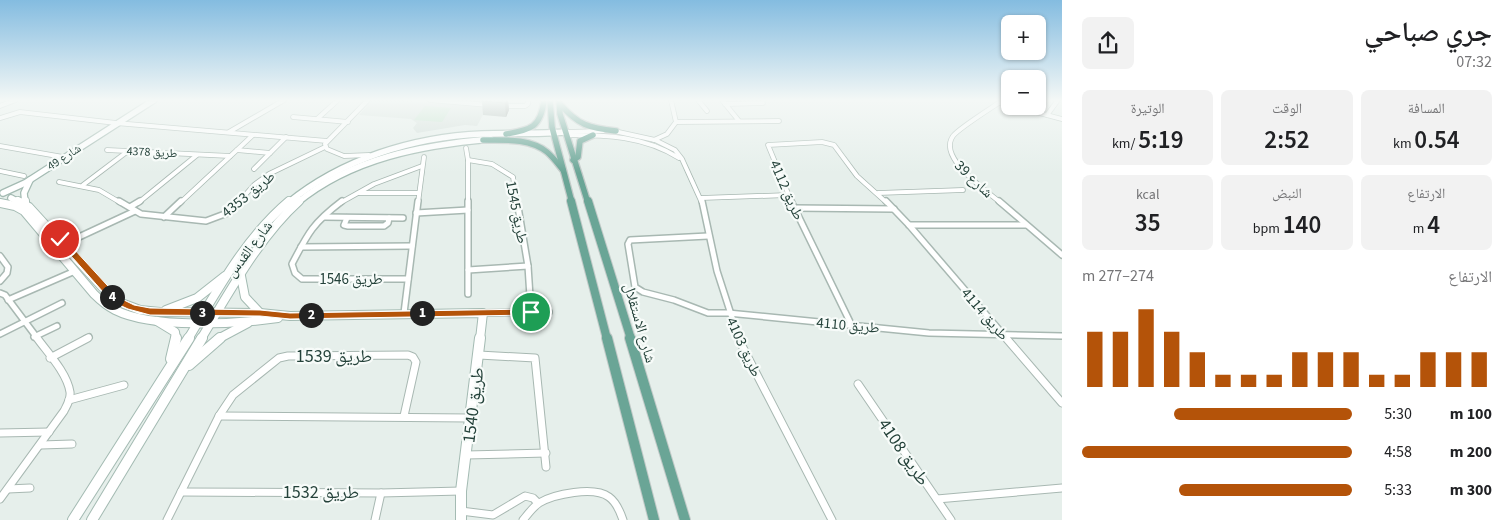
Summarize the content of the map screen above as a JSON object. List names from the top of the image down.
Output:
{
  "streets": {
    "main road": [
      "شارع 49",
      "شارع القدس",
      "شارع الاستقلال",
      "طريق 1540"
    ],
    "street": [
      "طريق 4378",
      "شارع 39",
      "طريق 4112",
      "طريق 4353",
      "طريق 1545",
      "طريق 1546",
      "طريق 4114",
      "طريق 4110",
      "طريق 4103",
      "طريق 1539",
      "طريق 4108",
      "طريق 1532"
    ]
  },
  "crossings": [
    ["طريق 4378", "طريق 4353"],
    ["طريق 4112", "طريق 4114"],
    ["طريق 4112", "طريق 4110"],
    ["شارع القدس", "شارع الاستقلال"],
    ["شارع القدس", "طريق 4103"],
    ["طريق 4114", "طريق 4110"],
    ["شارع الاستقلال", "طريق 4103"],
    ["طريق 4110", "طريق 4103"],
    ["طريق 1539", "طريق 1532"],
    ["طريق 1540", "طريق 1532"]
  ],
  "page": {
    "heading": ["جري صباحي", "07:32"],
    "map_buttons": ["+", "−"],
    "stats": [
      ["المسافة", "0.54 km"],
      ["الوقت", "2:52"],
      ["الوتيرة", "5:19 /km"],
      ["الارتفاع", "4 m"],
      ["النبض", "140 bpm"],
      ["kcal", "35"]
    ],
    "chart": ["الارتفاع", "274–277 m"],
    "pins": [
      "4",
      "1",
      "3",
      "2"
    ],
    "list": [
      {
        "name": "100 m",
        "note": "5:30"
      },
      {
        "name": "200 m",
        "note": "4:58"
      },
      {
        "name": "300 m",
        "note": "5:33"
      }
    ]
  }
}
